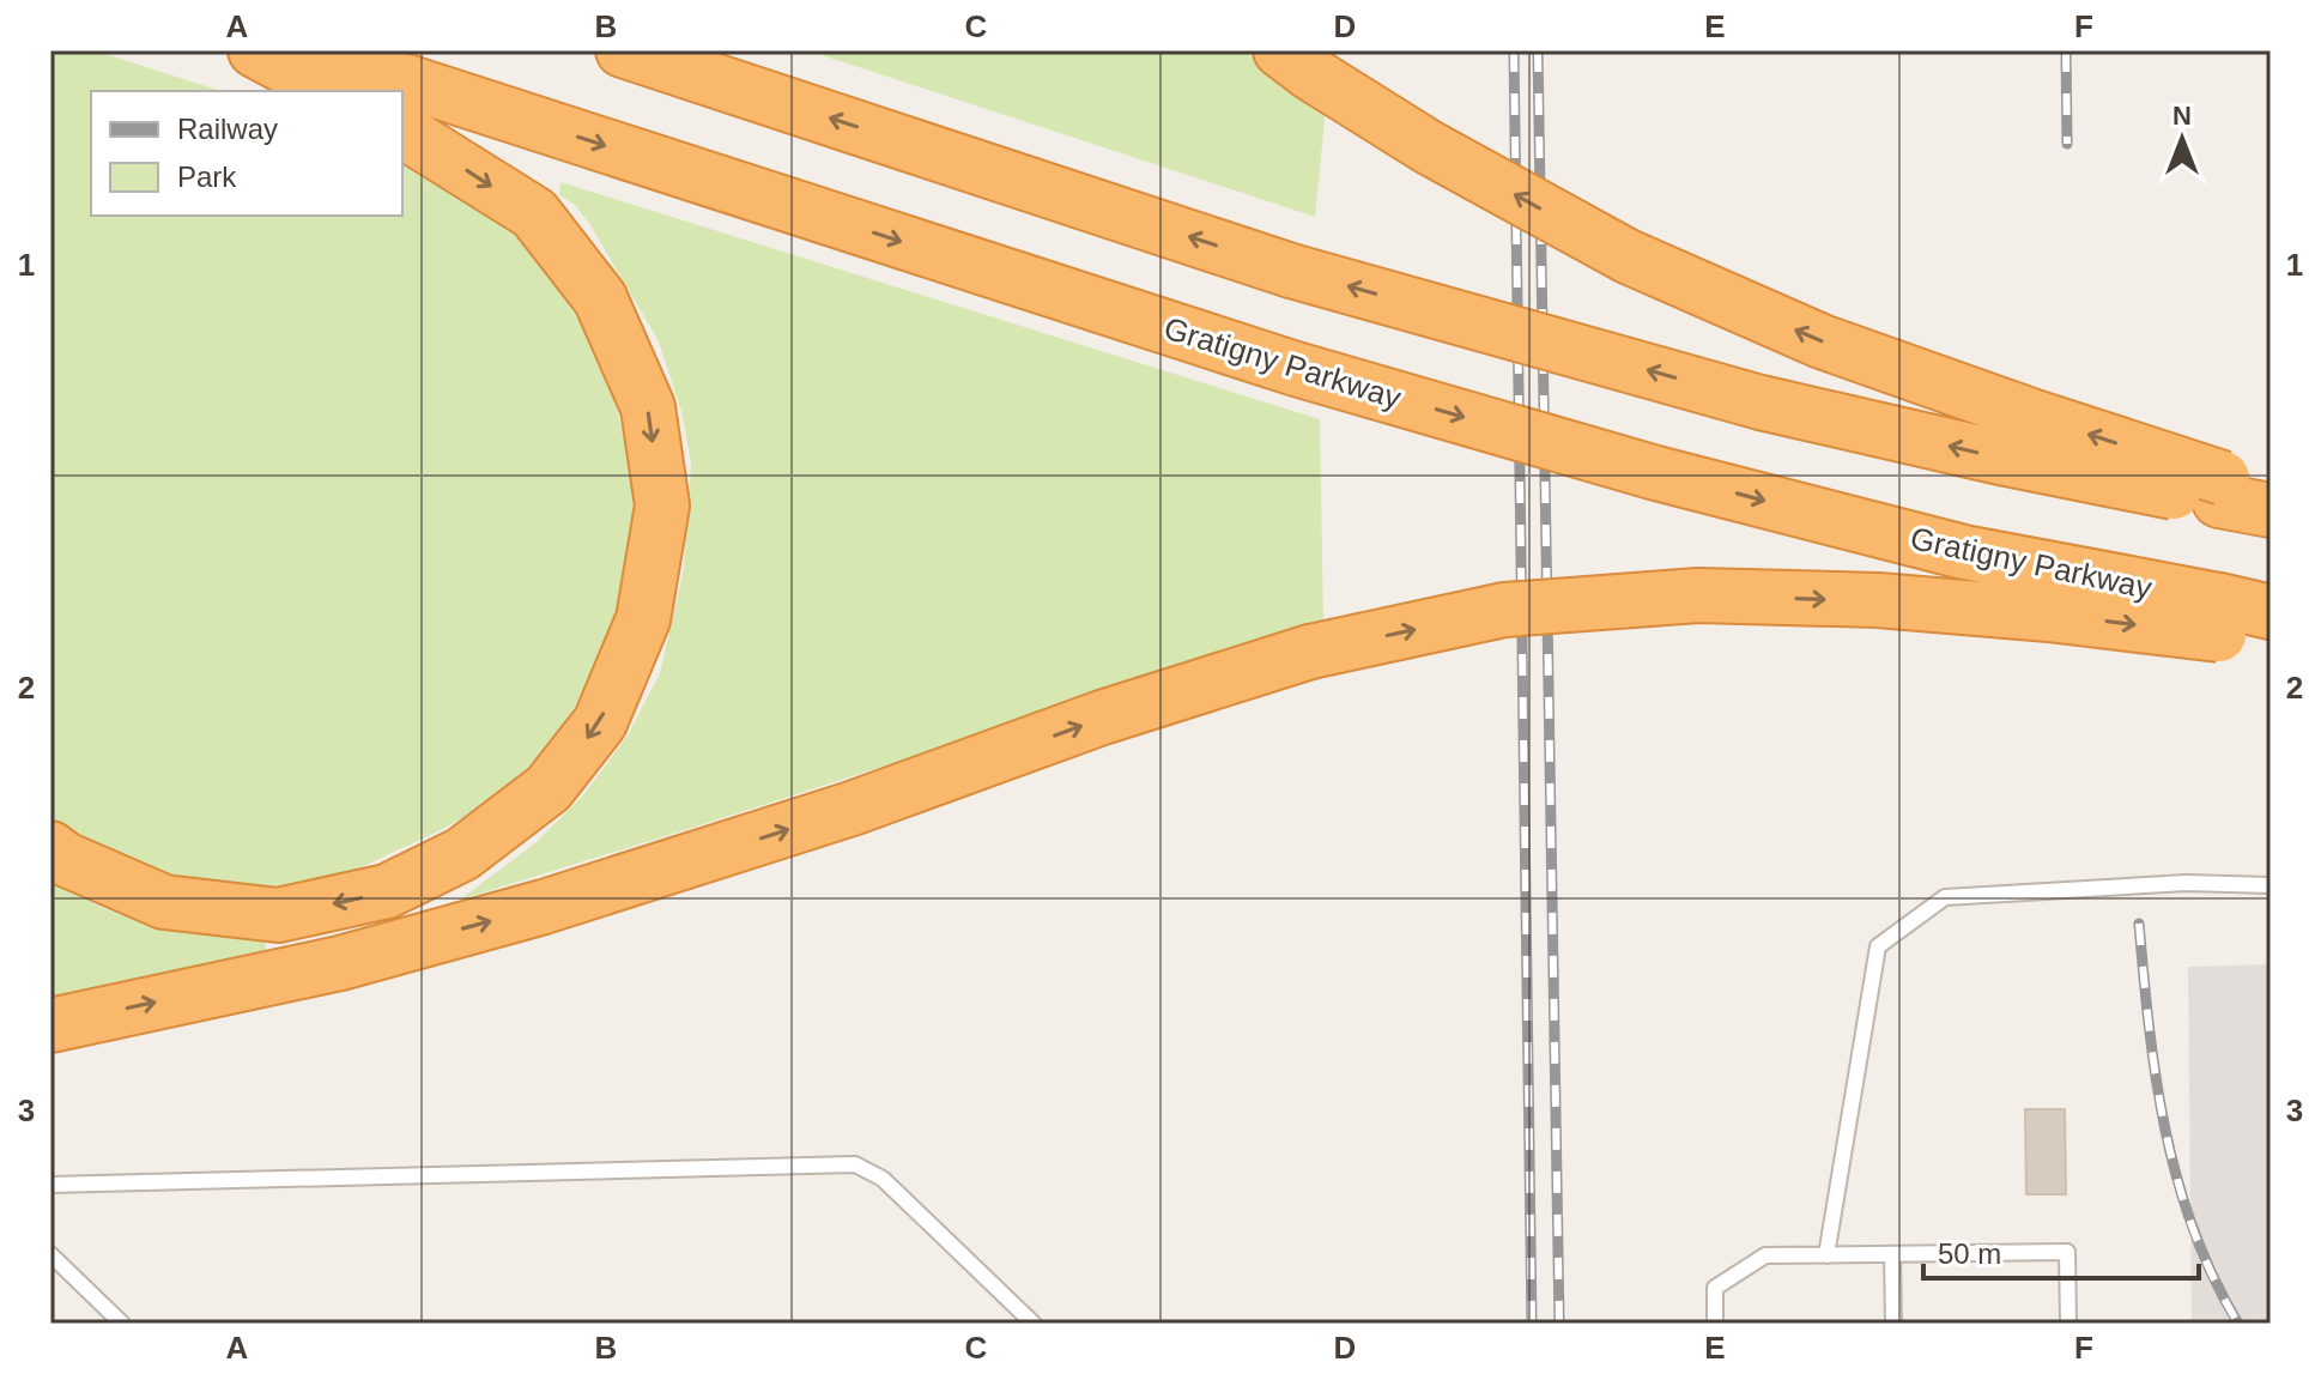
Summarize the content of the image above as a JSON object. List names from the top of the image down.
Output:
{
  "streets": {
    "highway": ["Gratigny Parkway"]
  },
  "legend": ["Railway", "Park"],
  "scale_bar": "50 m",
  "north": "top",
  "grid": {
    "columns": [
      "A",
      "B",
      "C",
      "D",
      "E",
      "F"
    ],
    "rows": ["1", "2", "3"]
  }
}
